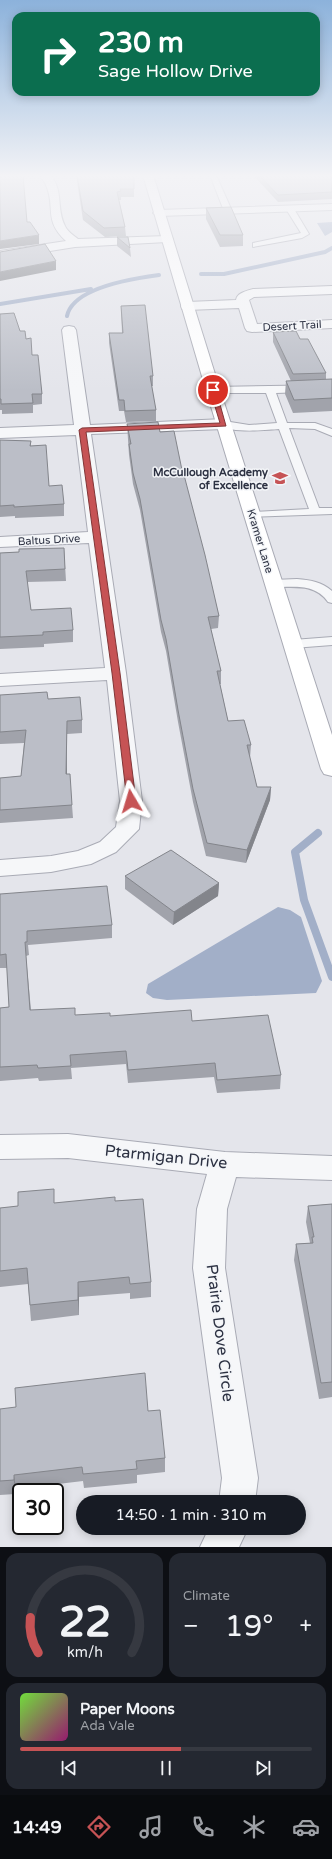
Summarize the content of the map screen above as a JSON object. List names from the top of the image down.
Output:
{
  "streets": {
    "street": [
      "Desert Trail",
      "Baltus Drive",
      "Kramer Lane",
      "Ptarmigan Drive",
      "Prairie Dove Circle"
    ]
  },
  "crossings": [
    ["Ptarmigan Drive", "Prairie Dove Circle"]
  ],
  "places": {
    "school or university": ["McCullough Academy of Excellence"]
  },
  "page": {
    "turn": ["230 m", "Sage Hollow Drive"],
    "limit": "30",
    "trip": "14:50 · 1 min · 310 m",
    "tile": "Climate",
    "heat": ["−", "19°", "+"],
    "song": ["Paper Moons", "Ada Vale"],
    "tabs": "14:49",
    "gauge": ["22", "km/h"]
  }
}
